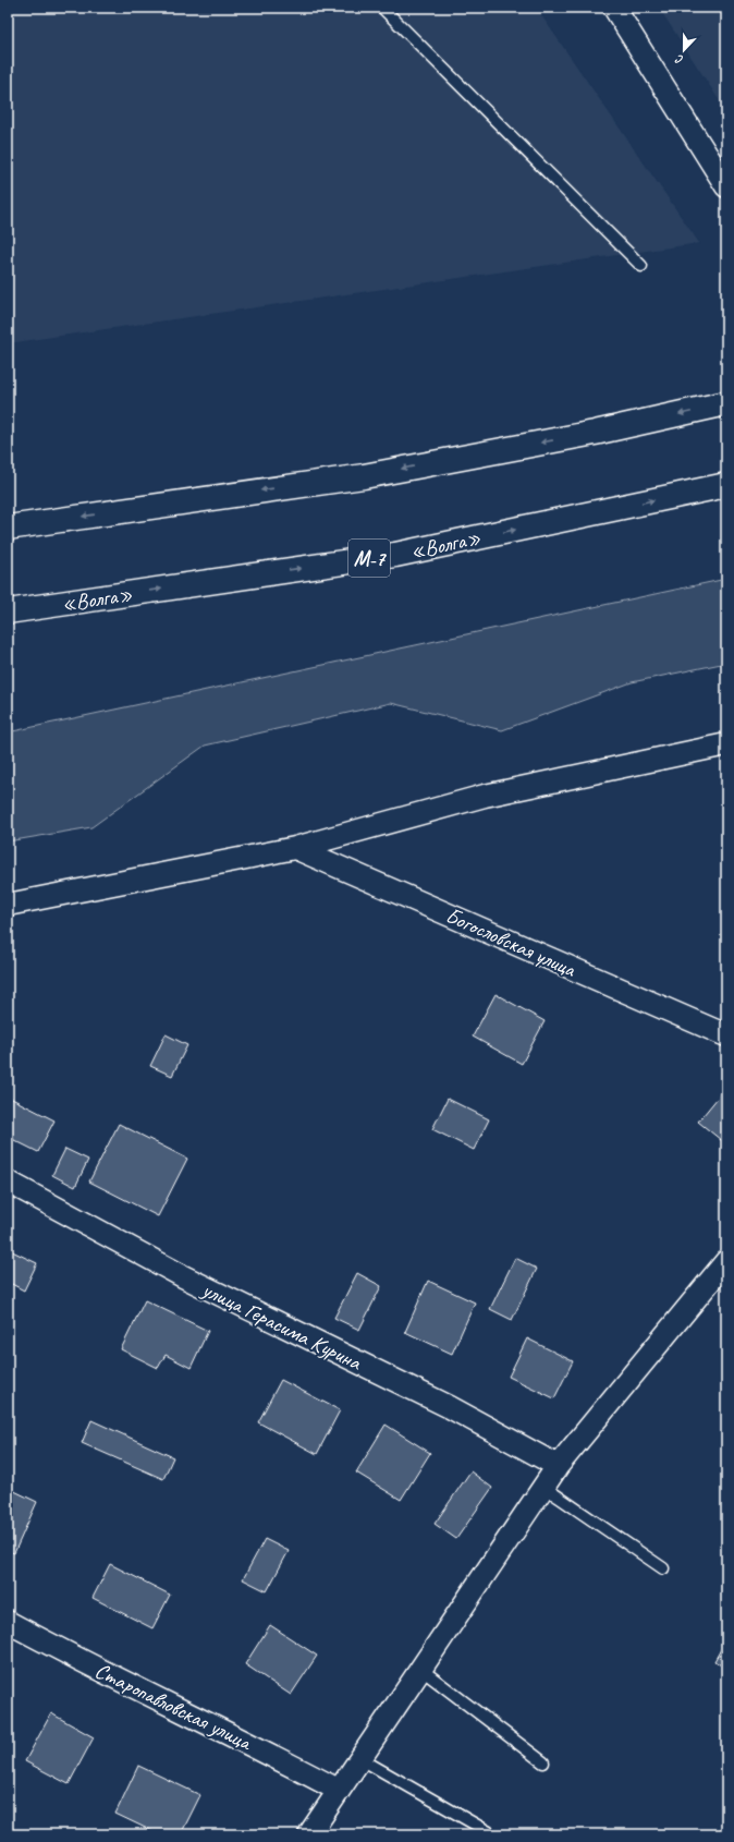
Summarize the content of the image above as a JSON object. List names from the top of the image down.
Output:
{
  "streets": {
    "highway": ["«Волга»", "М-7"],
    "street": ["Богословская улица", "улица Герасима Курина", "Старопавловская улица"]
  },
  "north": "bottom"
}
